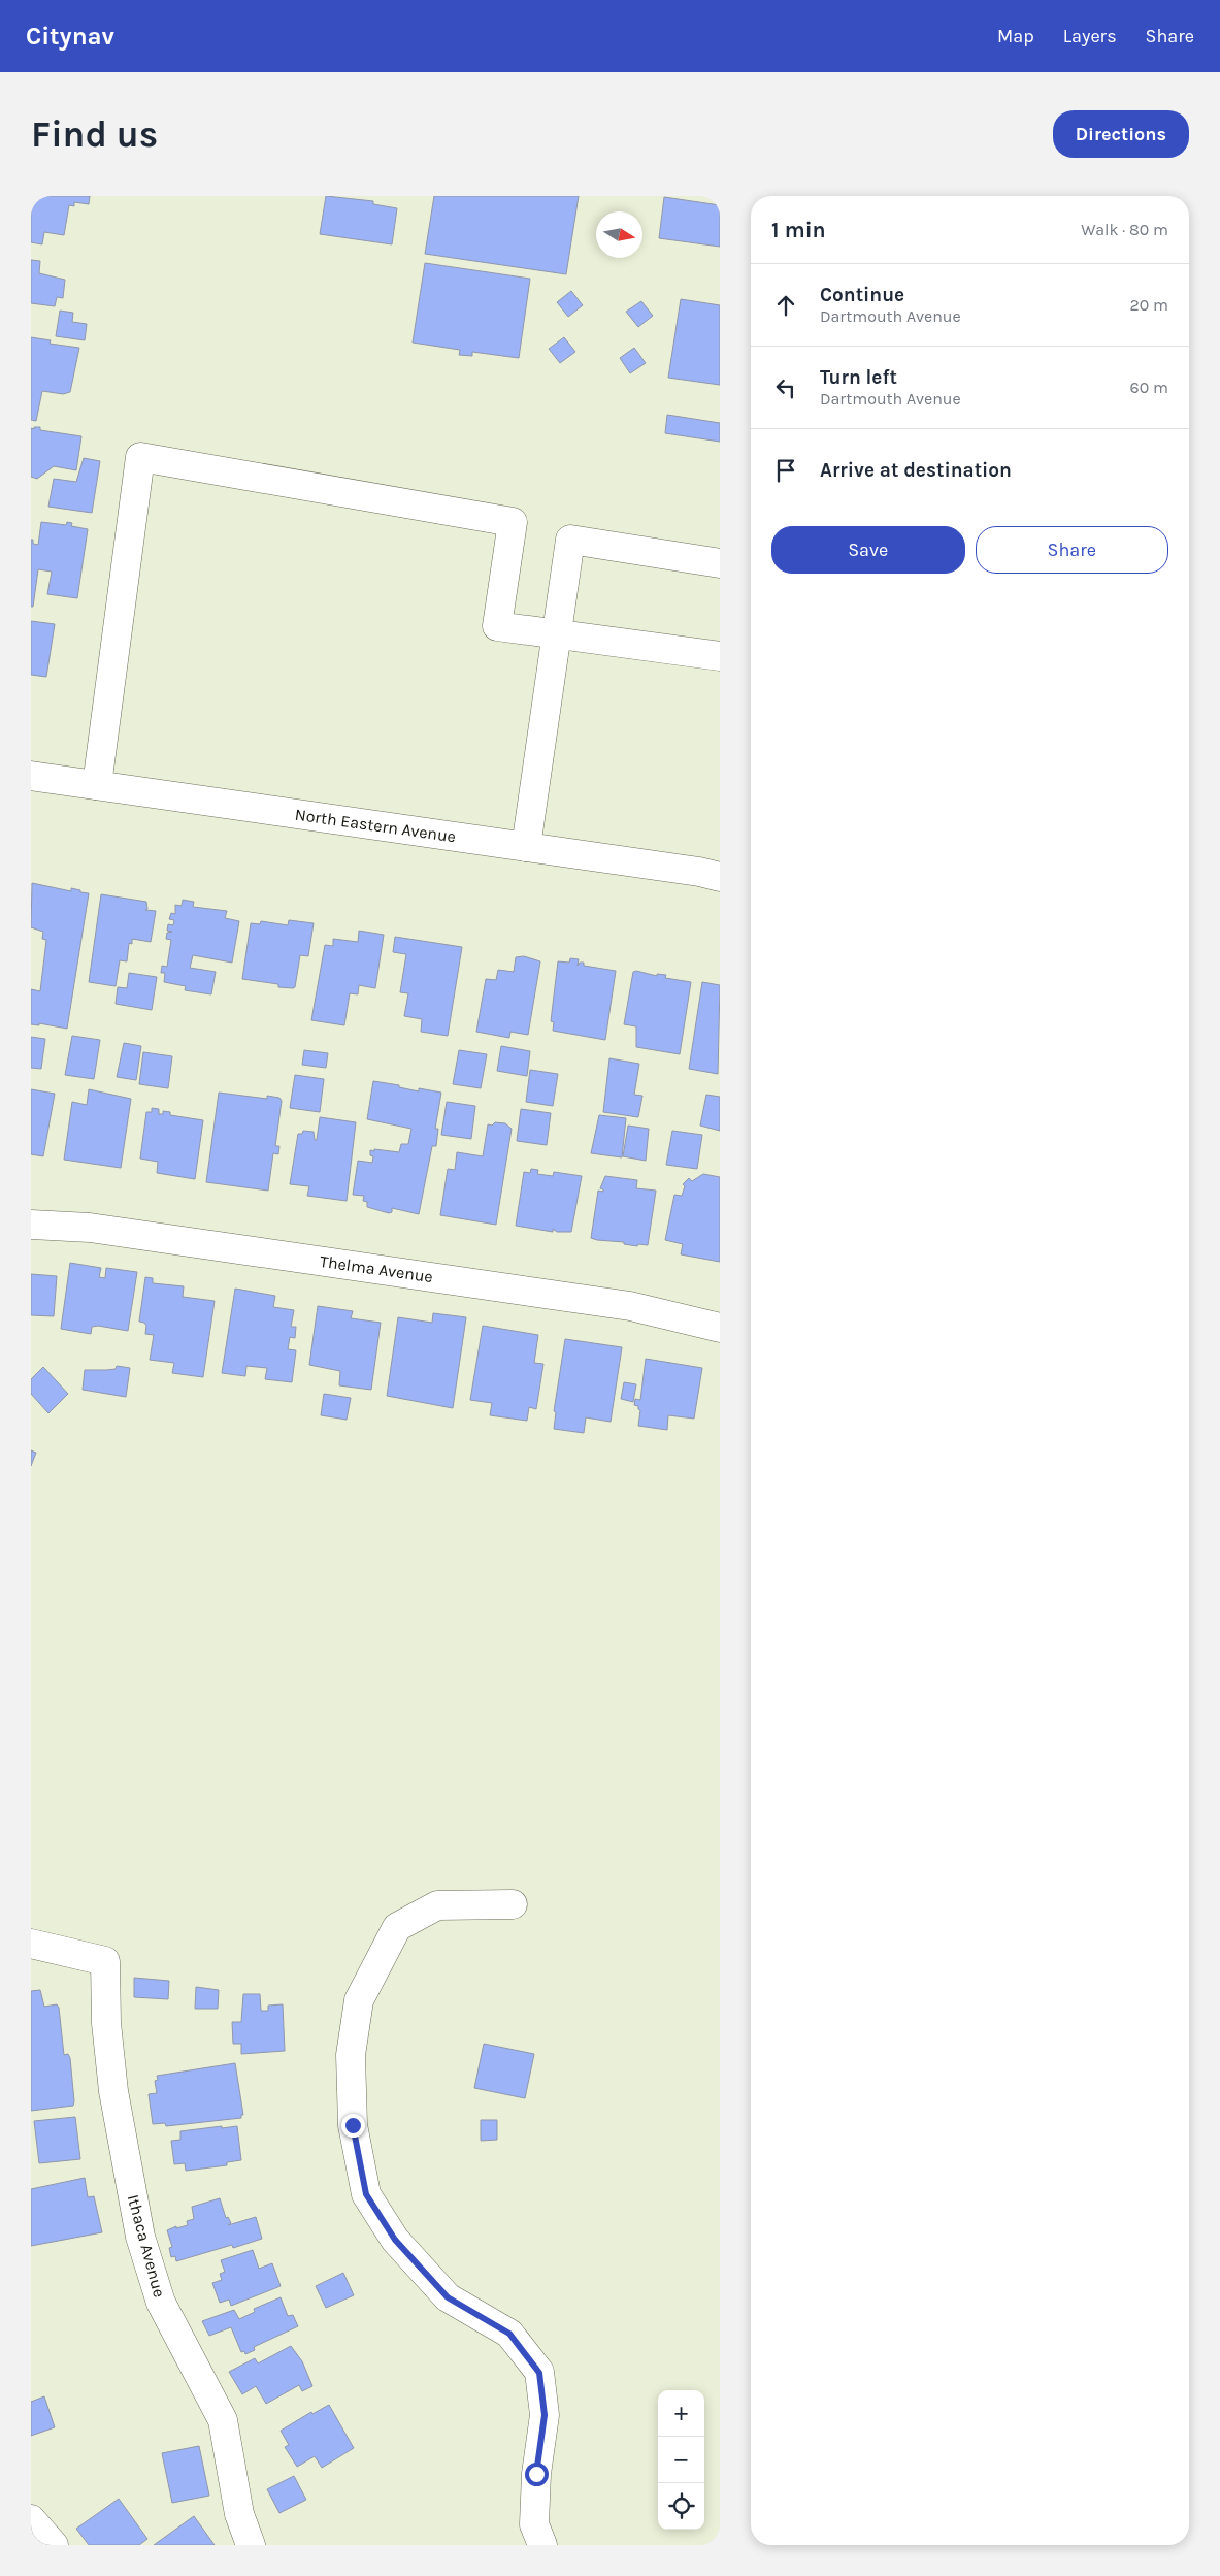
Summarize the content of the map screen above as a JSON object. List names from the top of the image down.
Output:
{
  "streets": {
    "street": ["North Eastern Avenue", "Thelma Avenue", "Ithaca Avenue"]
  },
  "north": "right",
  "page": {
    "header": "Citynav",
    "nav": ["Map", "Layers", "Share"],
    "buttons": [
      "Directions",
      ["Save", "Share"]
    ],
    "title": "Find us",
    "heading": ["1 min", "Walk · 80 m"],
    "list": [
      ["Continue", "Dartmouth Avenue", "20 m"],
      ["Turn left", "Dartmouth Avenue", "60 m"],
      "Arrive at destination"
    ],
    "map_buttons": ["+", "−"]
  }
}
